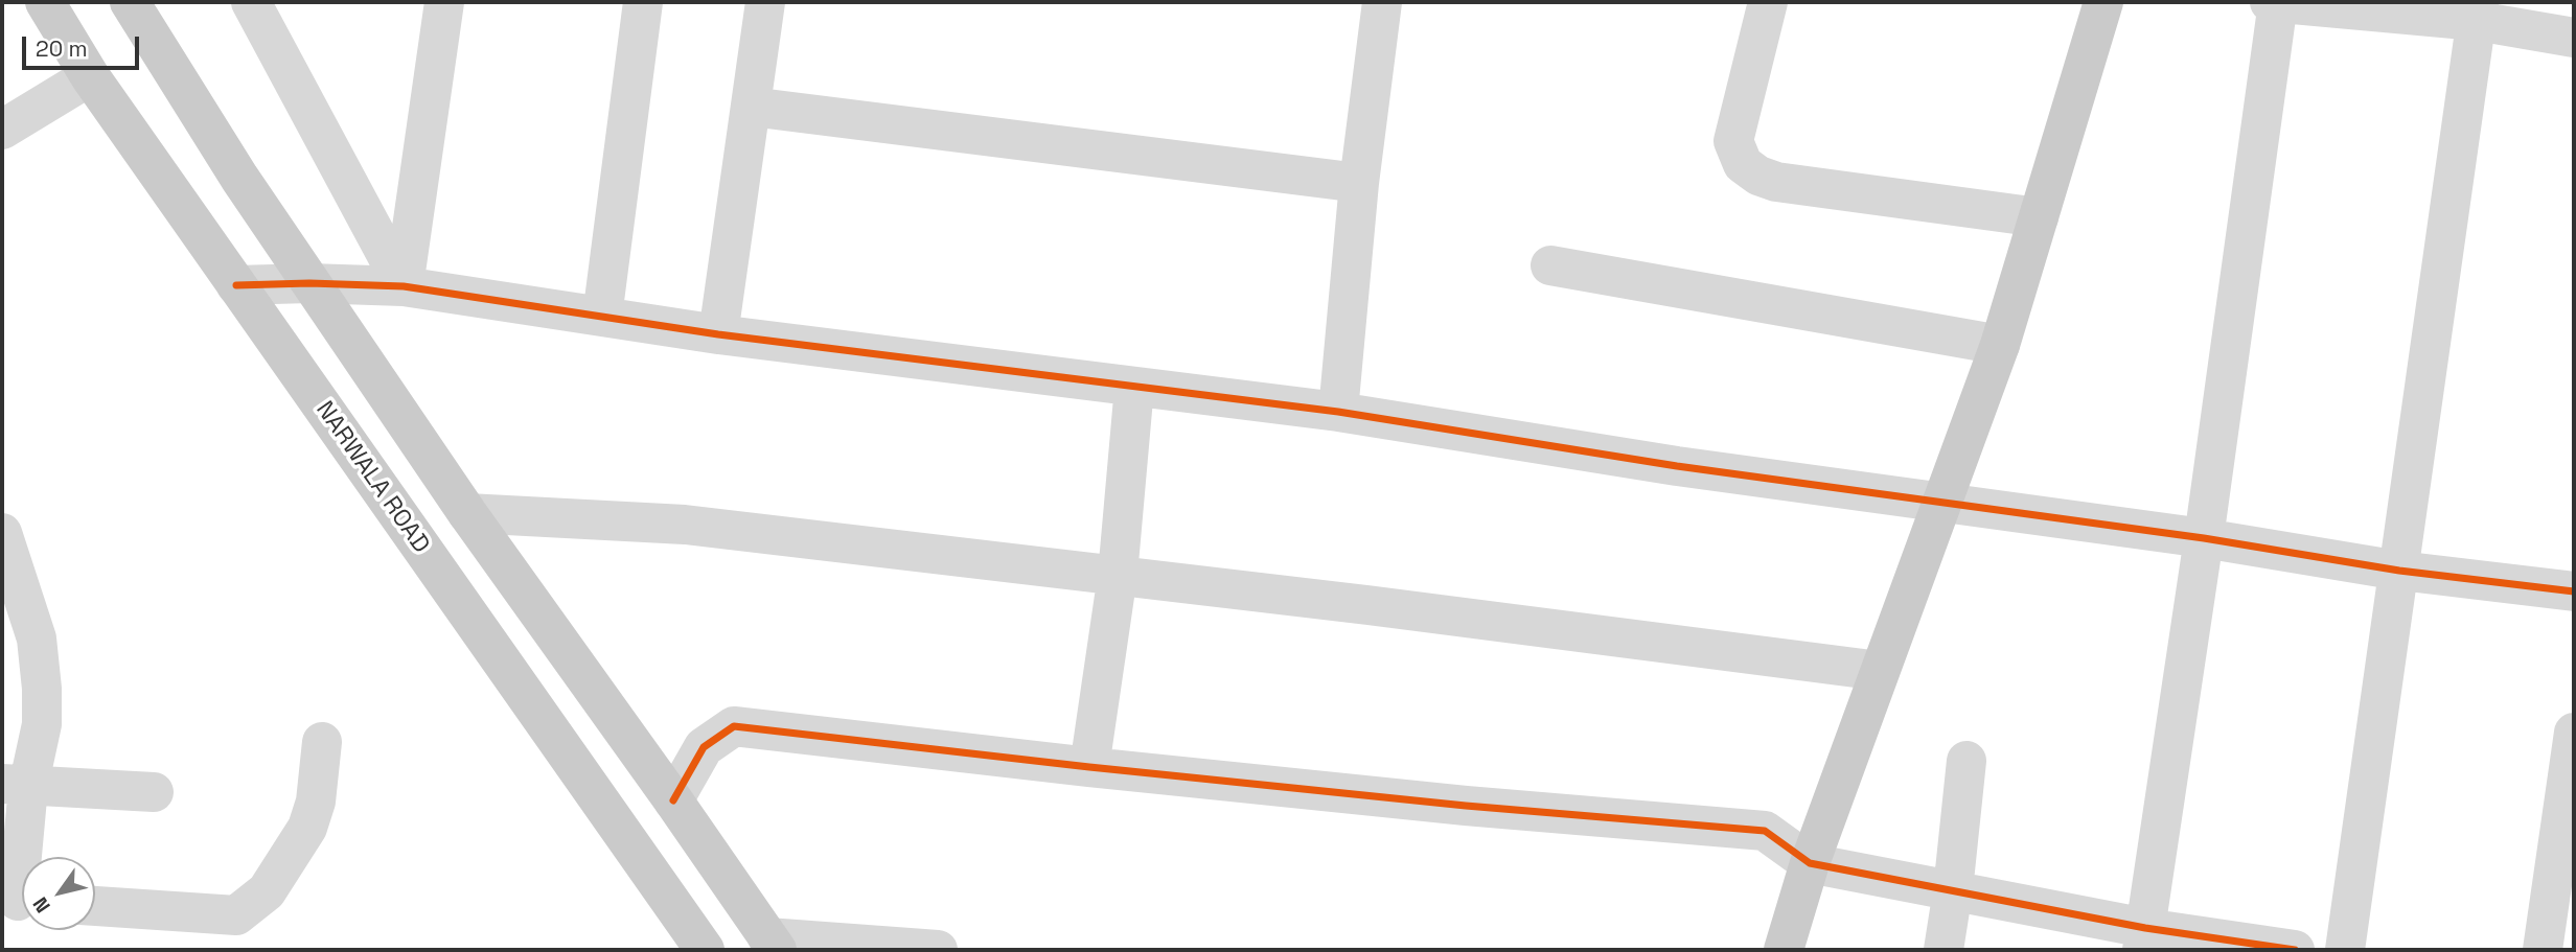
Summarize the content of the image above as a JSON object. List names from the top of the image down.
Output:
{
  "streets": {
    "main road": ["NARWALA ROAD"]
  },
  "scale_bar": "20 m",
  "north": "bottom left"
}
